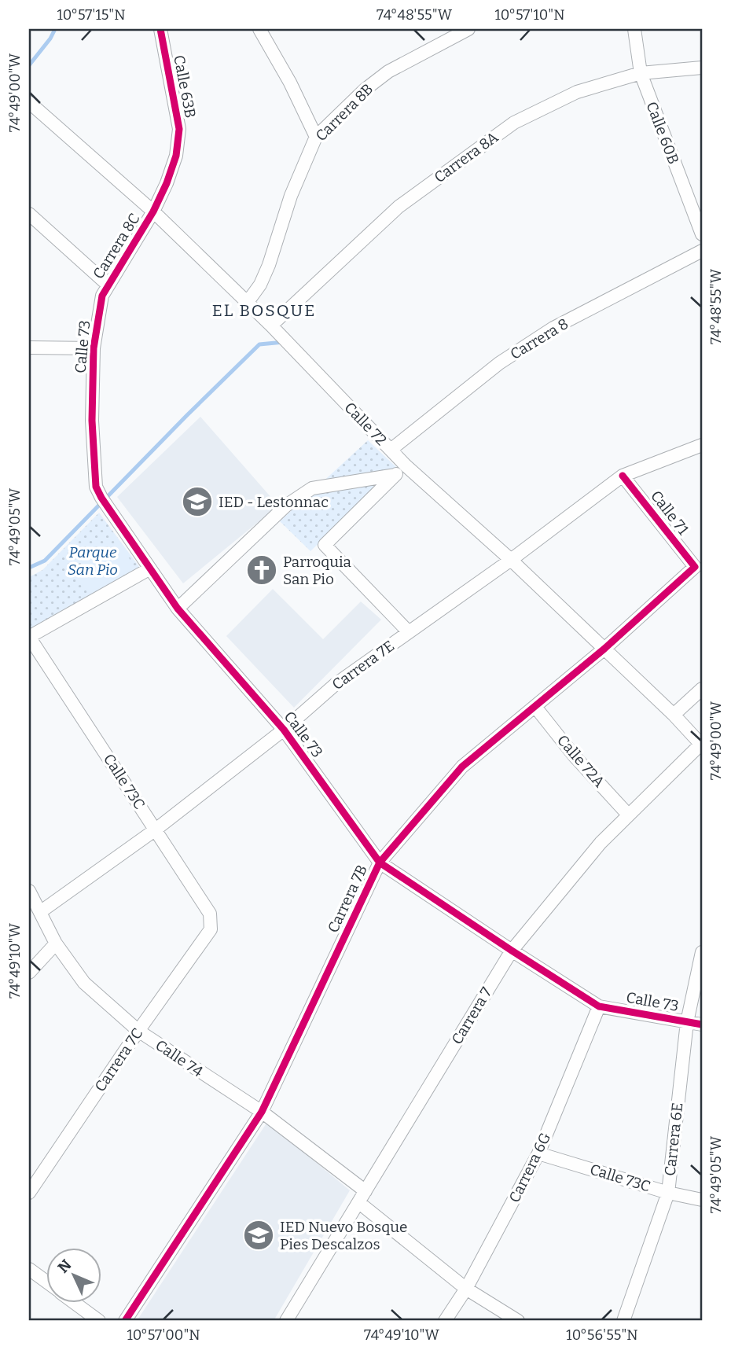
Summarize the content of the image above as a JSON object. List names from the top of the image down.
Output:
{
  "streets": {
    "street": [
      "Calle 63B",
      "Carrera 8B",
      "Calle 60B",
      "Carrera 8A",
      "Carrera 8C",
      "Carrera 8",
      "Calle 73",
      "Calle 72",
      "Calle 71",
      "Carrera 7E",
      "Calle 72A",
      "Calle 73C",
      "Carrera 7B",
      "Carrera 7",
      "Calle 74",
      "Carrera 7C",
      "Carrera 6E",
      "Carrera 6G"
    ]
  },
  "crossings": [
    ["Calle 63B", "Carrera 8C"],
    ["Calle 63B", "Calle 72"],
    ["Carrera 8B", "Calle 72"],
    ["Calle 60B", "Carrera 8A"],
    ["Carrera 8A", "Calle 72"],
    ["Carrera 8C", "Calle 73"],
    ["Carrera 8C", "Calle 72"],
    ["Carrera 8", "Calle 72"],
    ["Calle 73", "Carrera 7E"],
    ["Calle 73", "Carrera 7B"],
    ["Calle 73", "Carrera 7"],
    ["Calle 73", "Carrera 6E"],
    ["Calle 73", "Carrera 6G"],
    ["Calle 72", "Carrera 7E"],
    ["Calle 72", "Carrera 7B"],
    ["Calle 72", "Carrera 7"],
    ["Calle 71", "Carrera 7E"],
    ["Calle 71", "Carrera 7B"],
    ["Carrera 7E", "Calle 73C"],
    ["Carrera 7E", "Calle 74"],
    ["Calle 72A", "Carrera 7B"],
    ["Calle 72A", "Carrera 7"],
    ["Calle 73C", "Carrera 7C"],
    ["Calle 73C", "Carrera 6E"],
    ["Calle 73C", "Carrera 6G"],
    ["Carrera 7B", "Calle 74"],
    ["Carrera 7", "Calle 74"],
    ["Calle 74", "Carrera 7C"],
    ["Calle 74", "Carrera 6G"]
  ],
  "districts": ["EL BOSQUE"],
  "parks": ["Parque San Pio"],
  "places": {
    "school or university": ["IED - Lestonnac", "IED Nuevo Bosque Pies Descalzos"],
    "church": ["Parroquia San Pio"]
  },
  "north": "top left",
  "coordinates": [
    "10°57'15\"N",
    "74°48'55\"W",
    "10°57'10\"N",
    "74°49'00\"W",
    "74°49'05\"W",
    "74°49'10\"W",
    "10°57'00\"N",
    "10°56'55\"N"
  ]
}
